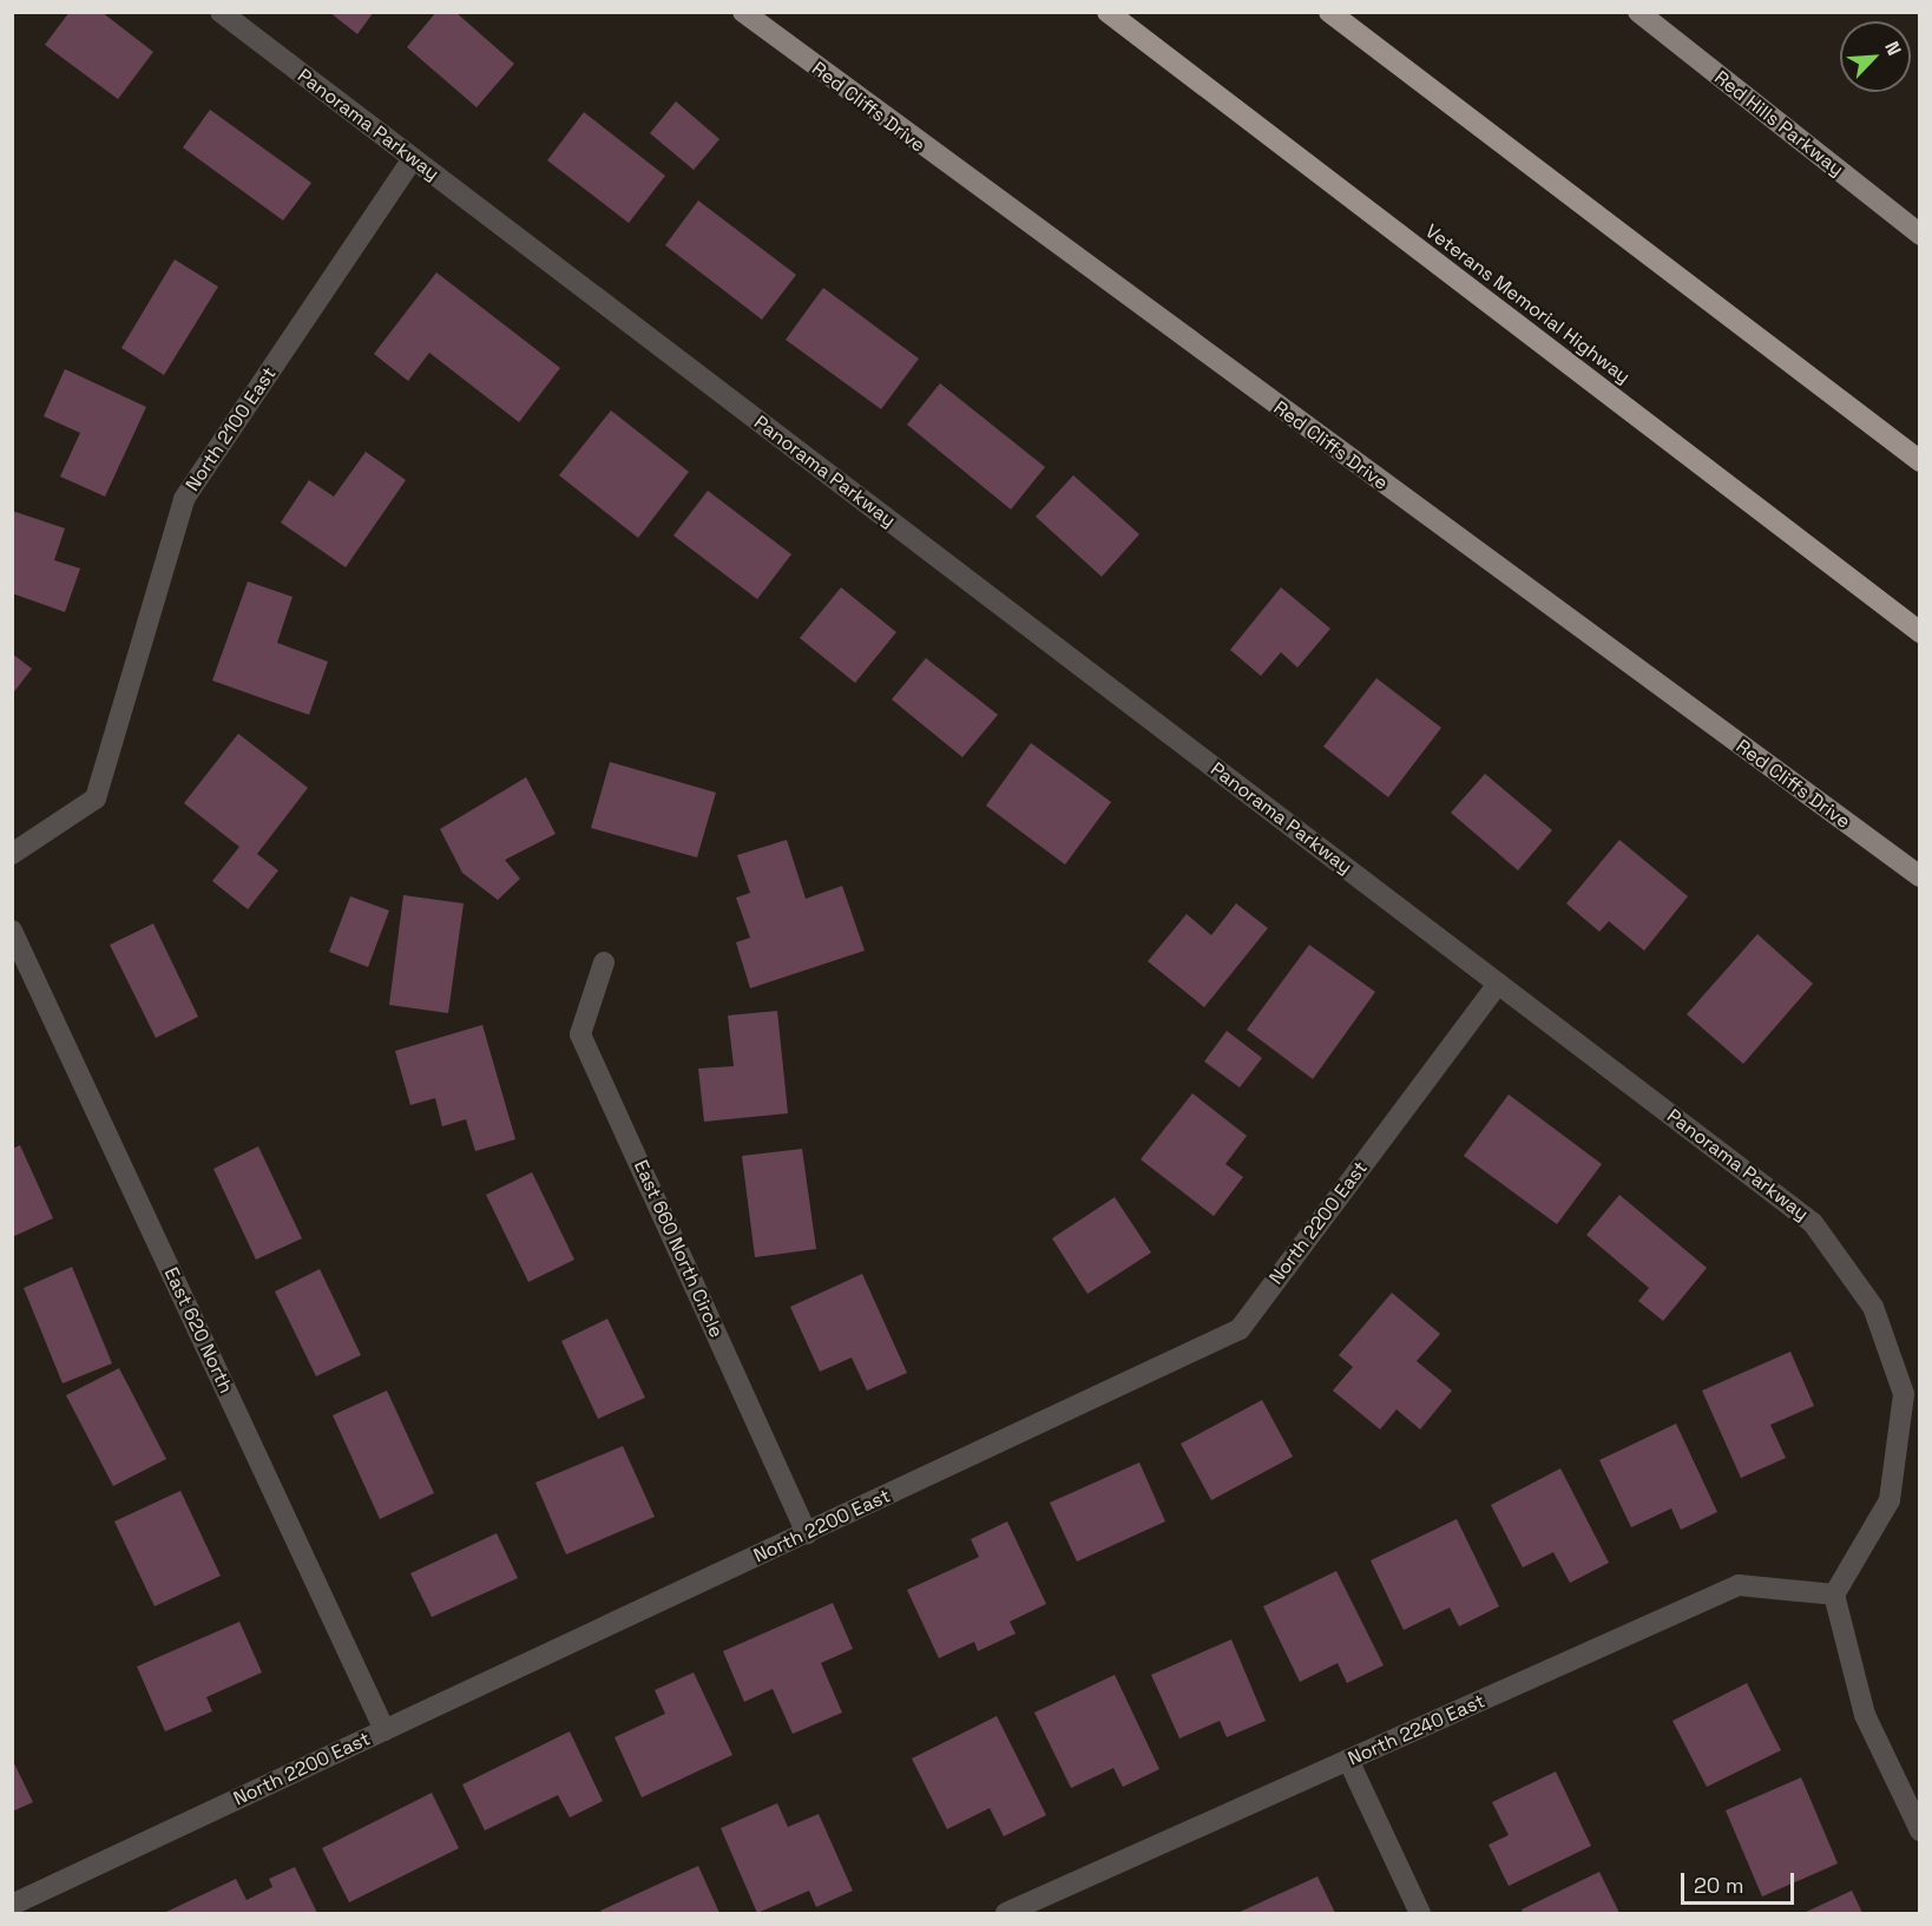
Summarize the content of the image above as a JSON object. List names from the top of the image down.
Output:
{
  "streets": {
    "highway": ["Veterans Memorial Highway"],
    "main road": ["Red Cliffs Drive", "Red Hills Parkway"],
    "street": [
      "Panorama Parkway",
      "North 2100 East",
      "North 2200 East",
      "East 660 North Circle",
      "East 620 North",
      "North 2240 East"
    ]
  },
  "crossings": [
    ["Panorama Parkway", "North 2100 East"],
    ["Panorama Parkway", "North 2200 East"],
    ["Panorama Parkway", "North 2240 East"],
    ["North 2200 East", "East 660 North Circle"],
    ["North 2200 East", "East 620 North"]
  ],
  "scale_bar": "20 m",
  "north": "top right"
}
